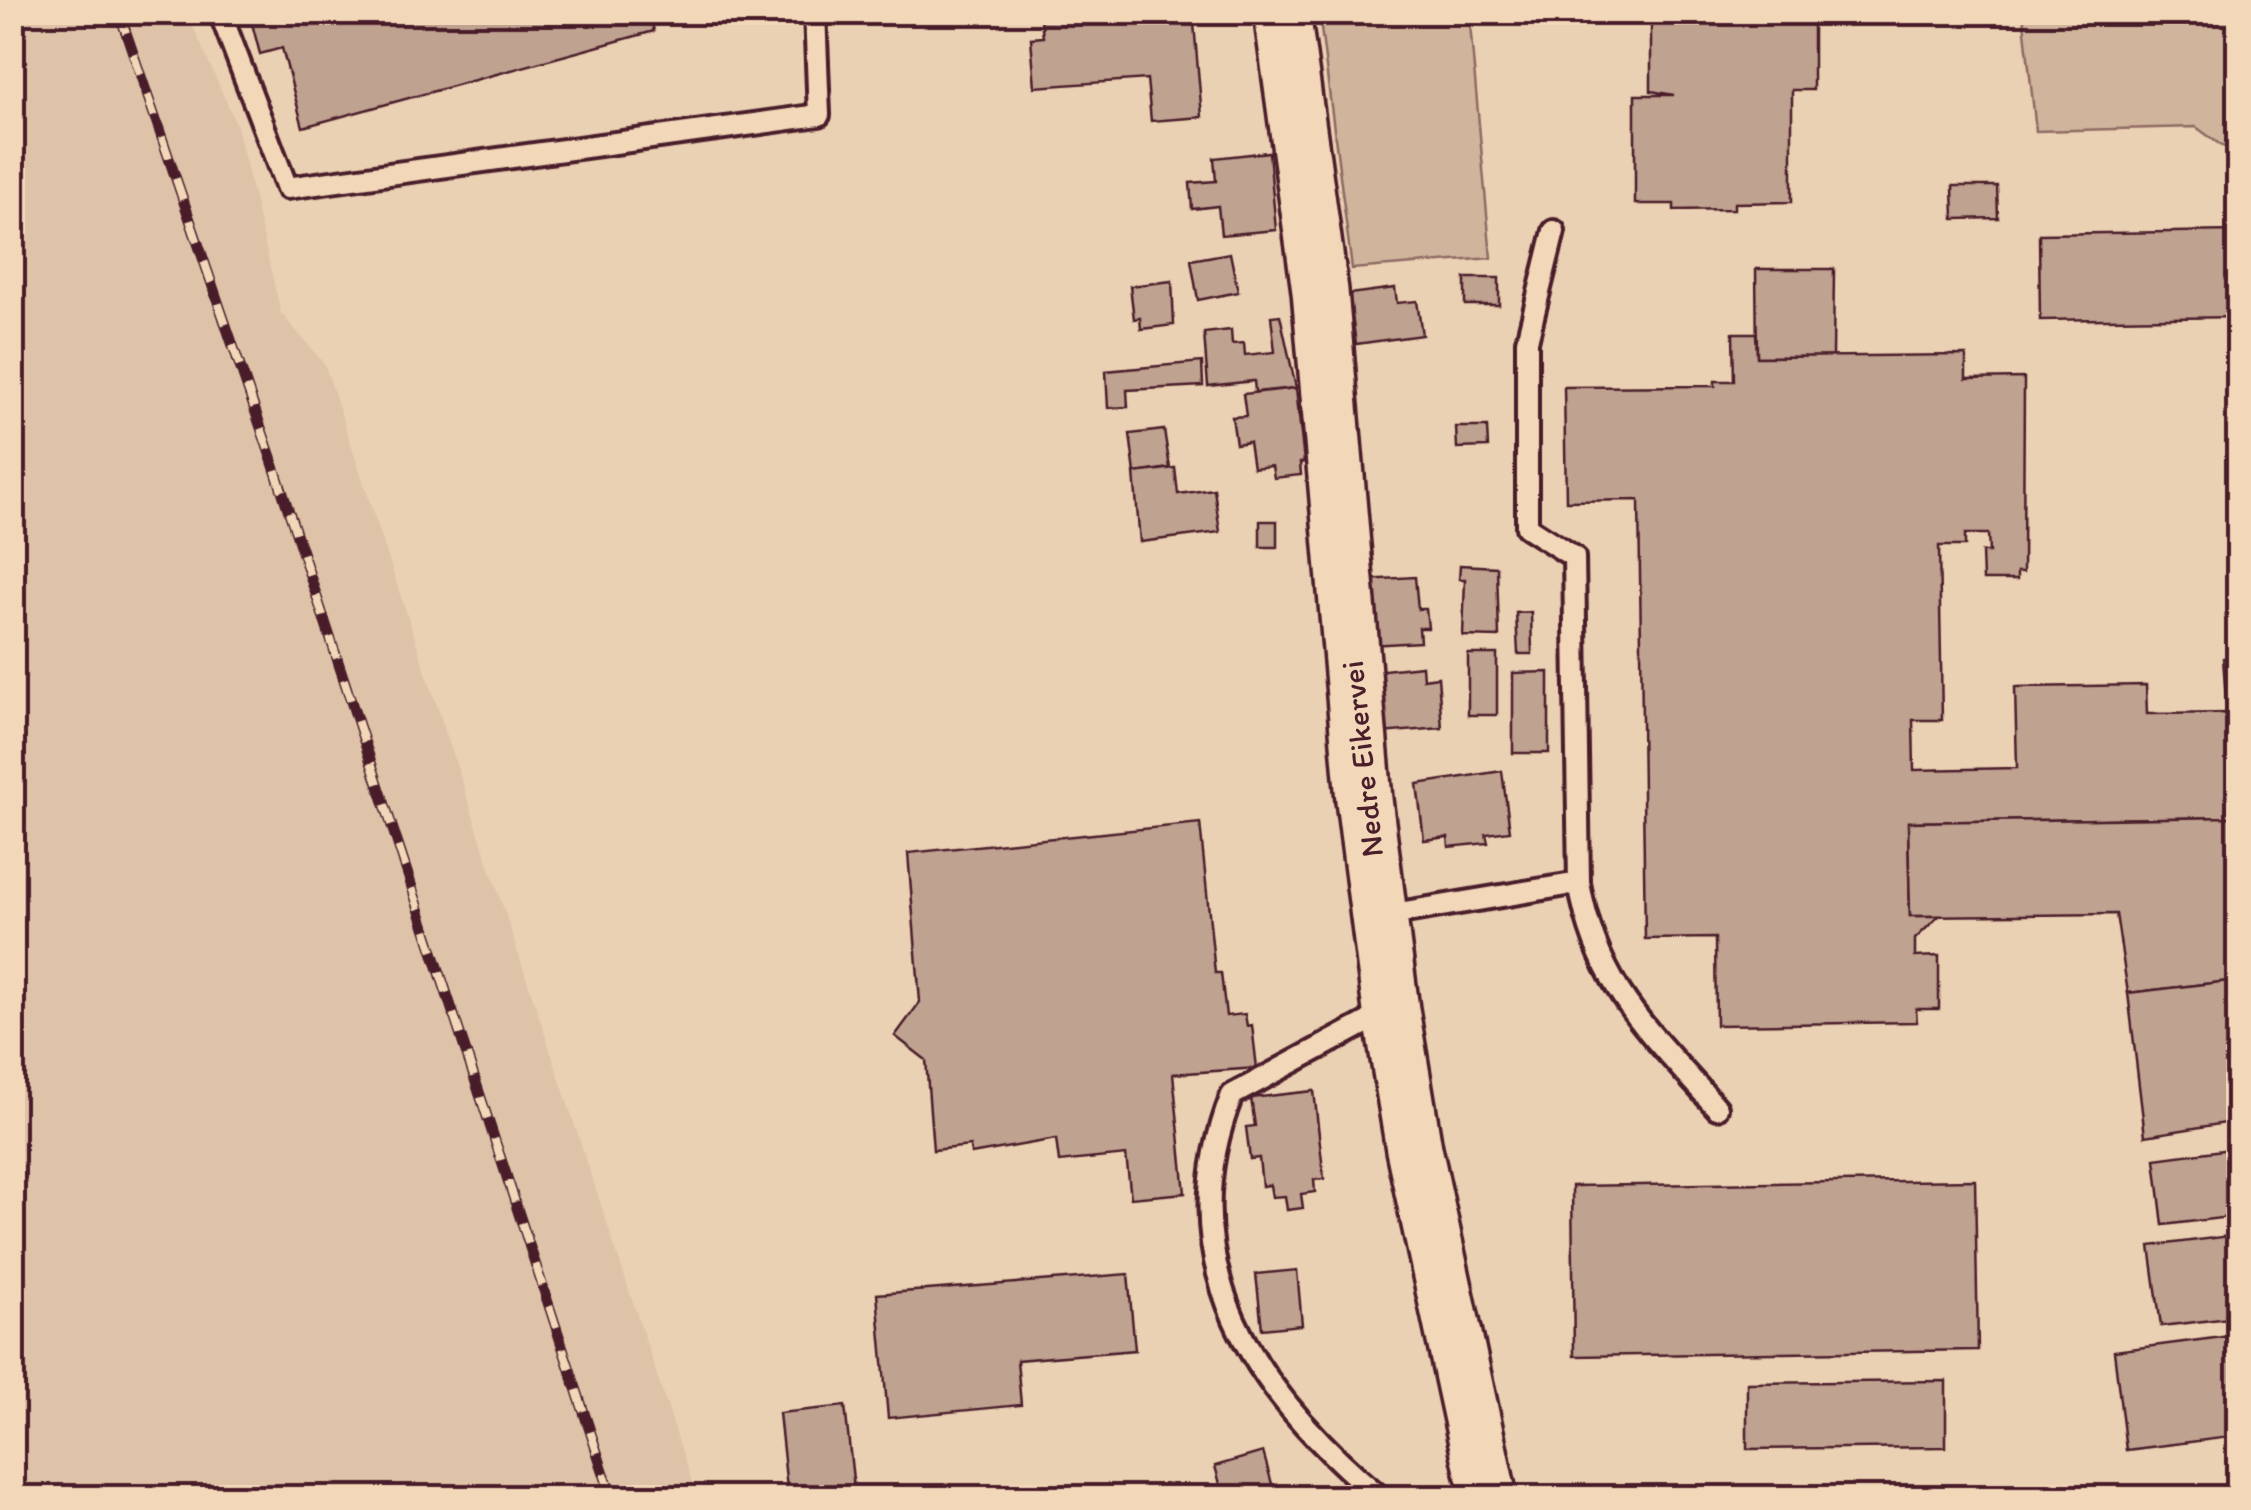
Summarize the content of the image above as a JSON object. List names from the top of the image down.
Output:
{
  "streets": {
    "main road": ["Nedre Eikervei"]
  }
}
